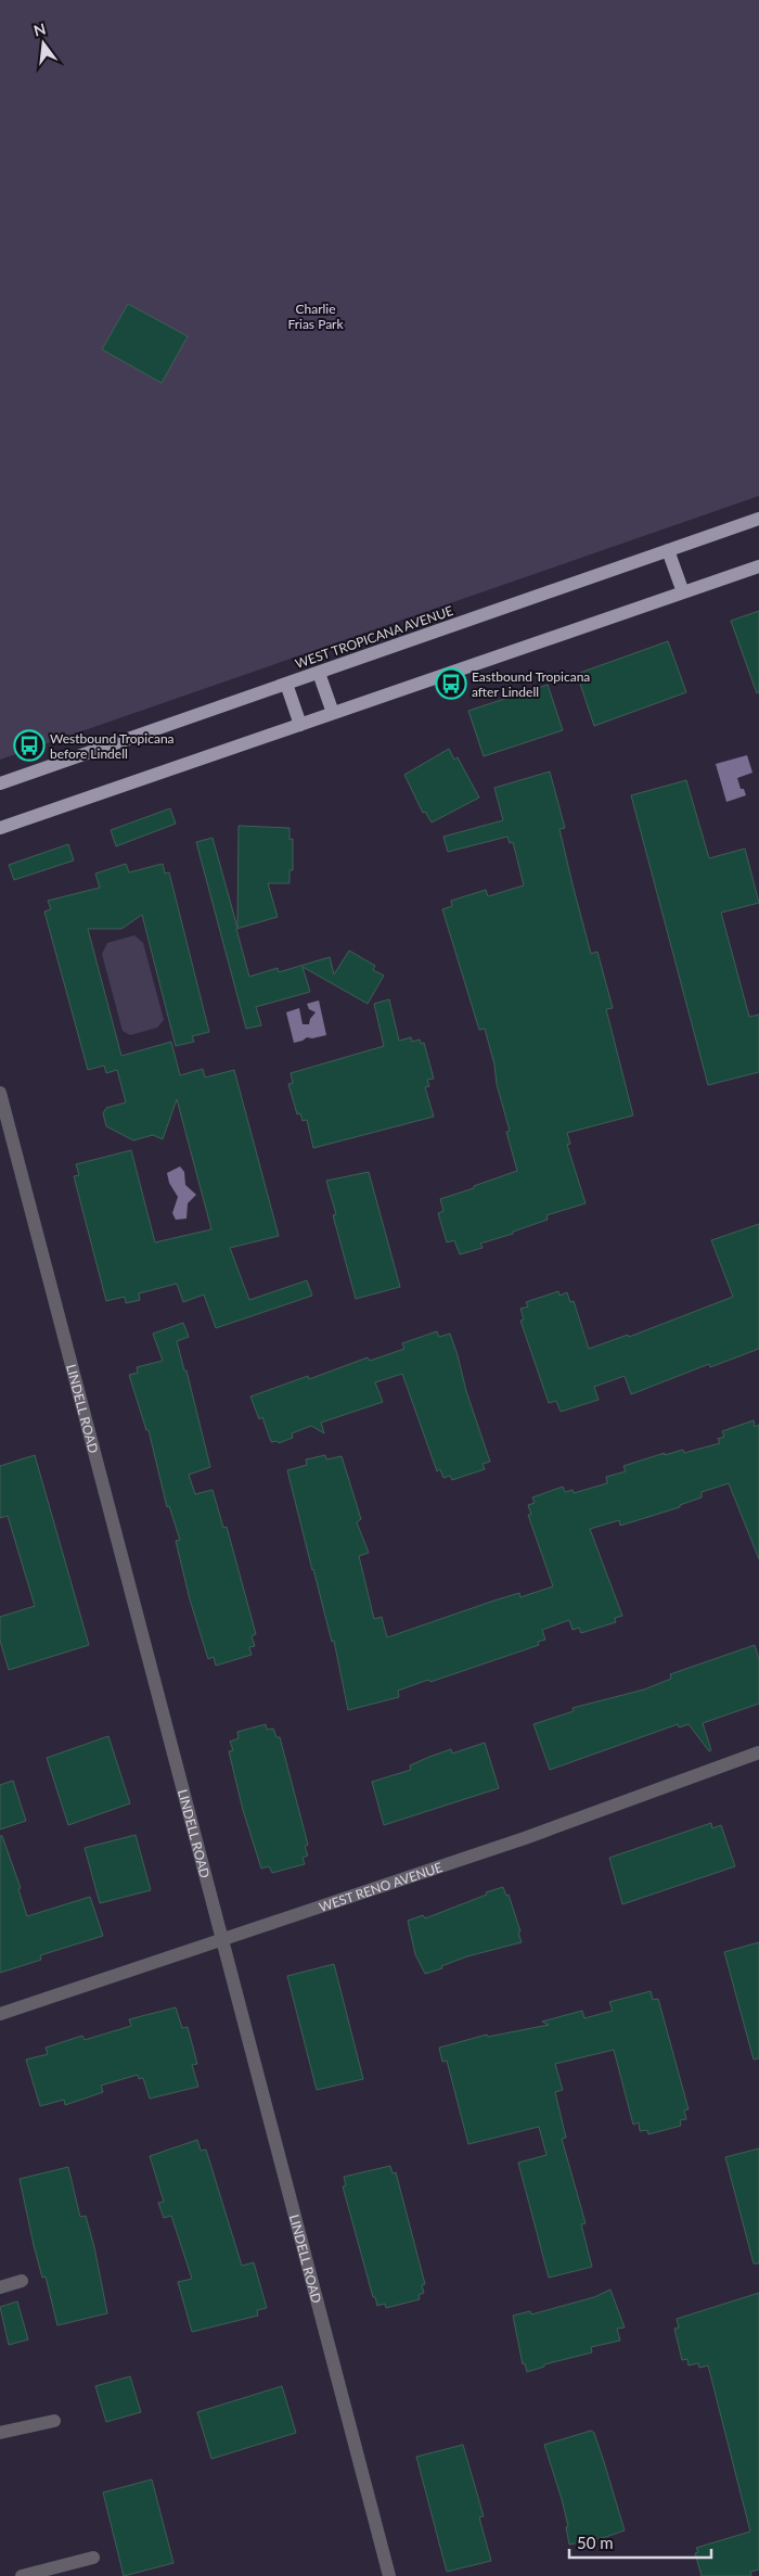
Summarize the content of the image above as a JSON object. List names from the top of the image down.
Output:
{
  "streets": {
    "main road": ["WEST TROPICANA AVENUE"],
    "street": ["LINDELL ROAD", "WEST RENO AVENUE"]
  },
  "crossings": [
    ["LINDELL ROAD", "WEST RENO AVENUE"]
  ],
  "parks": ["Charlie Frias Park"],
  "places": {
    "bus stop": ["Eastbound Tropicana after Lindell", "Westbound Tropicana before Lindell"]
  },
  "scale_bar": "50 m",
  "north": "top"
}
